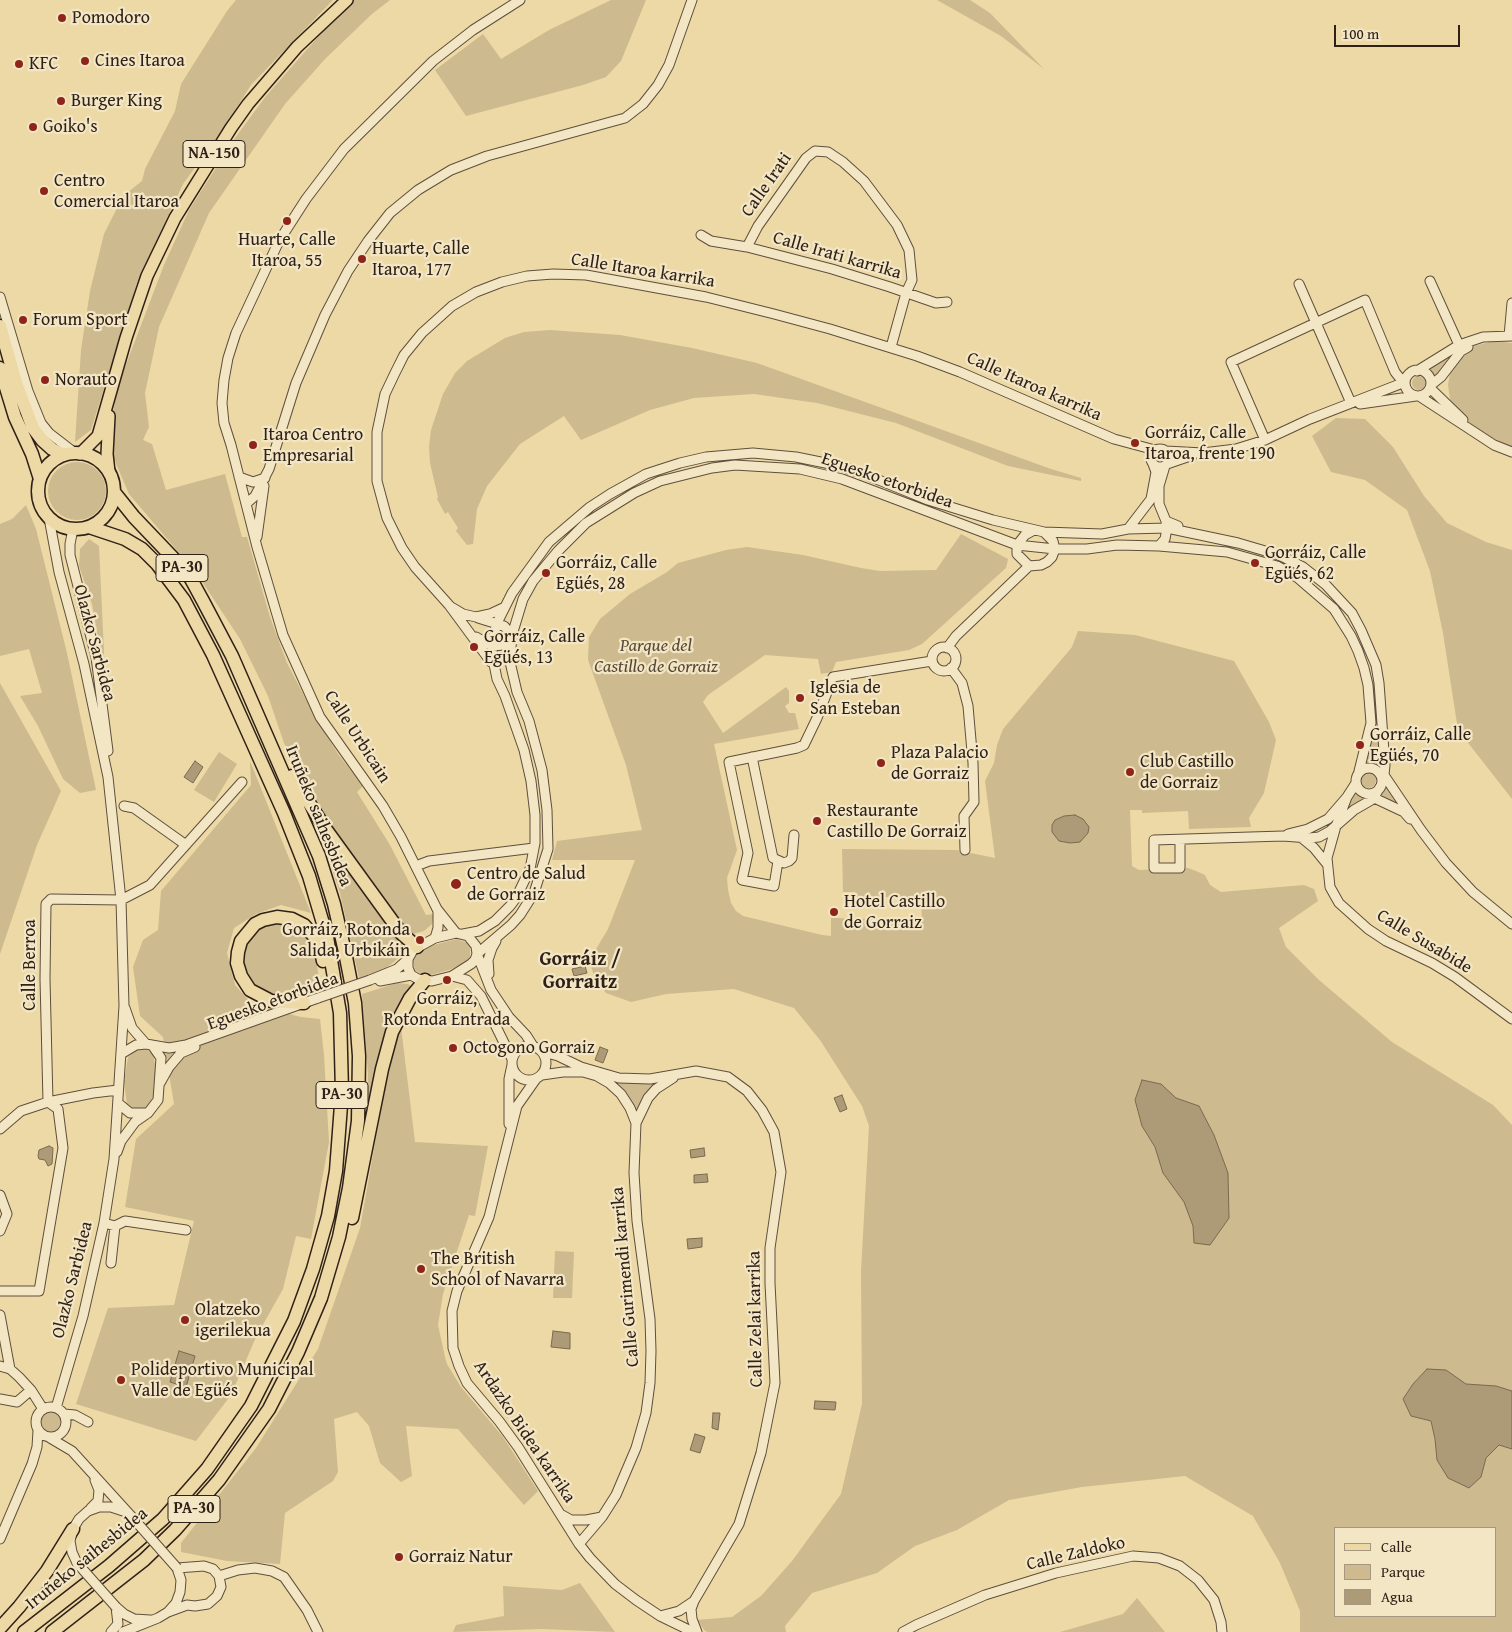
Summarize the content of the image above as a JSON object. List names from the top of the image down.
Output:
{
  "streets": {
    "highway": ["PA-30", "Iruñeko saihesbidea"],
    "main road": ["NA-150"],
    "street": [
      "Calle Irati",
      "Calle Irati karrika",
      "Calle Itaroa karrika",
      "Eguesko etorbidea",
      "Olazko Sarbidea",
      "Calle Urbicain",
      "Calle Susabide",
      "Calle Berroa",
      "Calle Gurimendi karrika",
      "Calle Zelai karrika",
      "Ardazko Bidea karrika",
      "Calle Zaldoko"
    ]
  },
  "crossings": [
    ["Calle Irati", "Calle Irati karrika"],
    ["Calle Irati", "Calle Itaroa karrika"],
    ["Calle Itaroa karrika", "Eguesko etorbidea"],
    ["Eguesko etorbidea", "Olazko Sarbidea"],
    ["Eguesko etorbidea", "Calle Urbicain"],
    ["PA-30", "Olazko Sarbidea"],
    ["PA-30", "Iruñeko saihesbidea"],
    ["Olazko Sarbidea", "Iruñeko saihesbidea"],
    ["Olazko Sarbidea", "Calle Berroa"],
    ["Calle Gurimendi karrika", "Calle Zelai karrika"],
    ["Calle Gurimendi karrika", "Ardazko Bidea karrika"],
    ["Calle Zelai karrika", "Ardazko Bidea karrika"]
  ],
  "districts": ["Gorráiz / Gorraitz"],
  "parks": ["Parque del Castillo de Gorraiz"],
  "places": [
    "Pomodoro",
    "Cines Itaroa",
    "KFC",
    "Burger King",
    "Goiko's",
    "Centro Comercial Itaroa",
    "Huarte, Calle Itaroa, 55",
    "Huarte, Calle Itaroa, 177",
    "Forum Sport",
    "Norauto",
    "Gorráiz, Calle Itaroa, frente 190",
    "Itaroa Centro Empresarial",
    "Gorráiz, Calle Egüés, 62",
    "Gorráiz, Calle Egüés, 28",
    "Gorráiz, Calle Egüés, 13",
    "Iglesia de San Esteban",
    "Gorráiz, Calle Egüés, 70",
    "Plaza Palacio de Gorraiz",
    "Club Castillo de Gorraiz",
    "Restaurante Castillo De Gorraiz",
    "Centro de Salud de Gorraiz",
    "Hotel Castillo de Gorraiz",
    "Gorráiz, Rotonda Salida, Urbikáin",
    "Gorráiz, Rotonda Entrada",
    "Octogono Gorraiz",
    "The British School of Navarra",
    "Olatzeko igerilekua",
    "Polideportivo Municipal Valle de Egüés",
    "Gorraiz Natur"
  ],
  "legend": ["Calle", "Parque", "Agua"],
  "scale_bar": "100 m"
}
